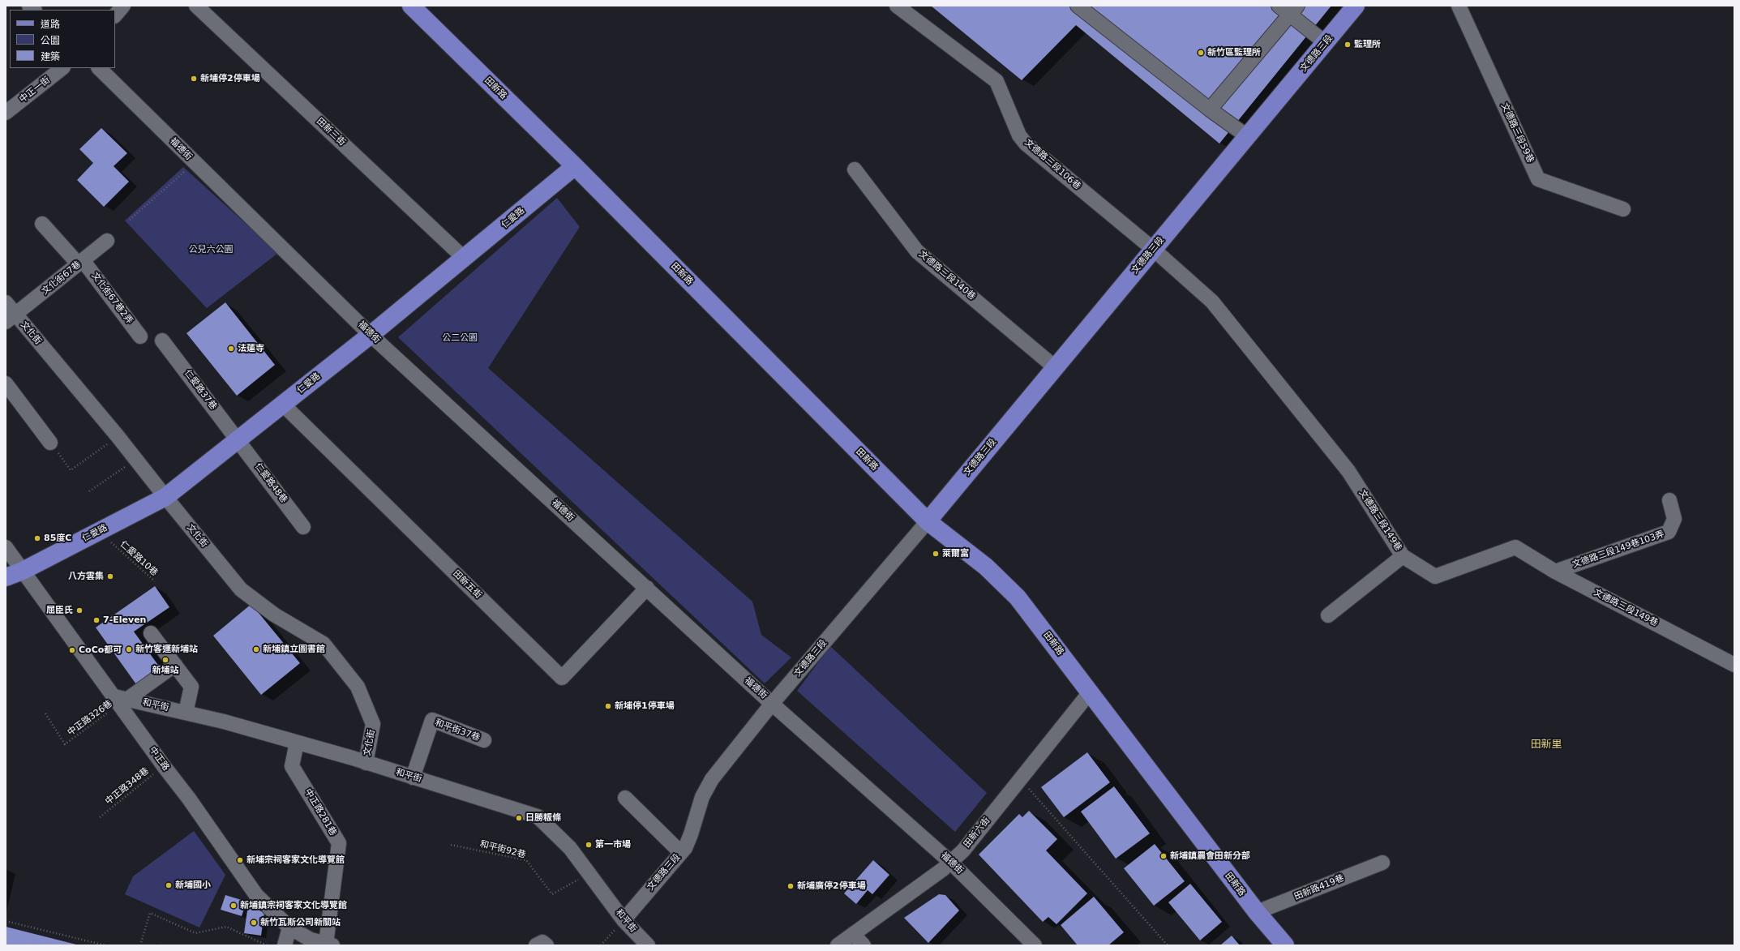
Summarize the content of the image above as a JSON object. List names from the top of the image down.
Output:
{
  "streets": {
    "main road": ["文德路三段", "田新路", "仁愛路"],
    "street": [
      "中正一街",
      "田新三街",
      "文德路三段59巷",
      "福德街",
      "文德路三段106巷",
      "文德路三段140巷",
      "文化街67巷",
      "文化街67巷2弄",
      "文化街",
      "仁愛路37巷",
      "仁愛路48巷",
      "文德路三段149巷",
      "文德路三段149巷103弄",
      "田新五街",
      "和平街",
      "和平街37巷",
      "中正路",
      "中正路281巷",
      "田新六街",
      "田新路419巷"
    ],
    "path": [
      "仁愛路10巷",
      "中正路326巷",
      "中正路348巷",
      "和平街92巷"
    ]
  },
  "crossings": [
    ["文德路三段", "田新路"],
    ["文德路三段", "福德街"],
    ["文德路三段", "文德路三段106巷"],
    ["文德路三段", "文德路三段140巷"],
    ["文德路三段", "文德路三段149巷"],
    ["文德路三段", "和平街"],
    ["田新路", "仁愛路"],
    ["田新路", "田新六街"],
    ["田新路", "田新路419巷"],
    ["田新三街", "仁愛路"],
    ["福德街", "仁愛路"],
    ["福德街", "田新五街"],
    ["福德街", "田新六街"],
    ["文德路三段106巷", "文德路三段149巷"],
    ["仁愛路", "文化街"],
    ["仁愛路", "仁愛路37巷"],
    ["仁愛路", "仁愛路48巷"],
    ["仁愛路", "仁愛路10巷"],
    ["仁愛路", "田新五街"],
    ["仁愛路", "中正路"],
    ["文化街67巷", "文化街67巷2弄"],
    ["文化街67巷", "文化街"],
    ["文化街", "和平街"],
    ["仁愛路37巷", "仁愛路48巷"],
    ["文德路三段149巷", "文德路三段149巷103弄"],
    ["和平街", "中正路326巷"],
    ["和平街", "和平街37巷"],
    ["和平街", "中正路"],
    ["和平街", "中正路281巷"],
    ["和平街", "和平街92巷"],
    ["中正路326巷", "中正路"],
    ["中正路", "中正路348巷"],
    ["中正路", "中正路281巷"]
  ],
  "districts": ["田新里"],
  "parks": ["公兒六公園", "公二公園"],
  "places": [
    "監理所",
    "新竹區監理所",
    "新埔停2停車場",
    "法蓮寺",
    "85度C",
    "萊爾富",
    "八方雲集",
    "屈臣氏",
    "7-Eleven",
    "新竹客運新埔站",
    "新埔鎮立圖書館",
    "CoCo都可",
    "新埔站",
    "新埔停1停車場",
    "日勝粄條",
    "第一市場",
    "新埔鎮農會田新分部",
    "新埔宗祠客家文化導覽館",
    "新埔國小",
    "新埔廣停2停車場",
    "新埔鎮宗祠客家文化導覽館",
    "新竹瓦斯公司新關站"
  ],
  "legend": ["道路", "公園", "建築"]
}
